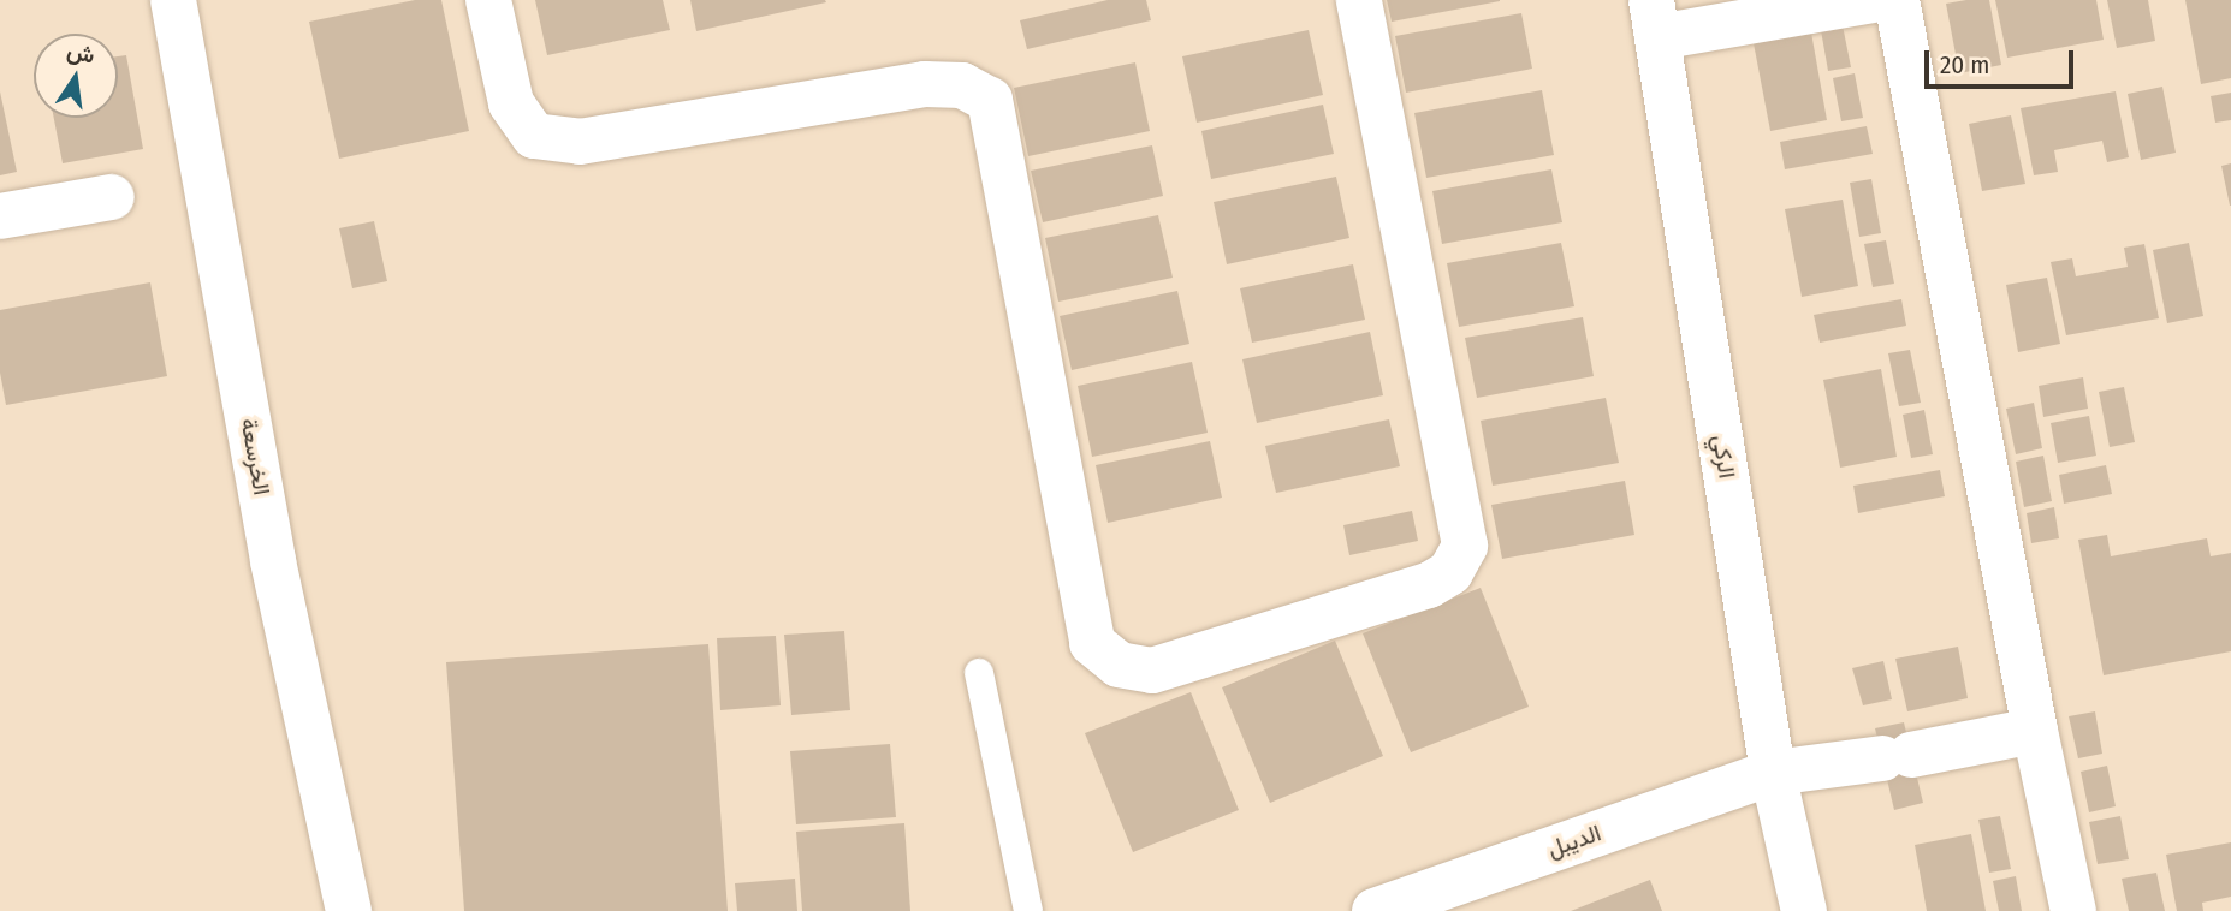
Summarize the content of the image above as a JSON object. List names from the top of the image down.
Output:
{
  "streets": {
    "street": ["الخرسعة", "الركي", "الديبل"]
  },
  "crossings": [
    ["الركي", "الديبل"]
  ],
  "scale_bar": "20 m",
  "north": "top"
}
